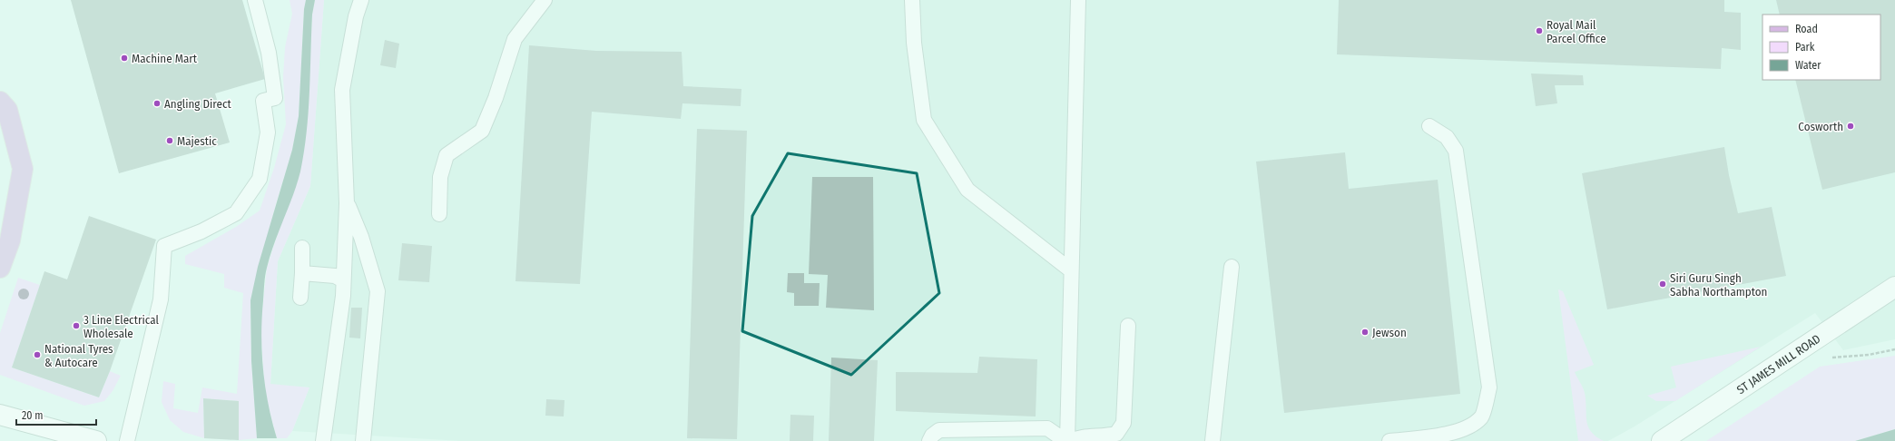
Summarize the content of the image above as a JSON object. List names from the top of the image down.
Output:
{
  "streets": {
    "street": ["ST JAMES MILL ROAD"]
  },
  "places": [
    "Royal Mail Parcel Office",
    "Machine Mart",
    "Angling Direct",
    "Cosworth",
    "Majestic",
    "Siri Guru Singh Sabha Northampton",
    "3 Line Electrical Wholesale",
    "Jewson",
    "National Tyres & Autocare"
  ],
  "legend": ["Road", "Park", "Water"],
  "scale_bar": "20 m"
}
